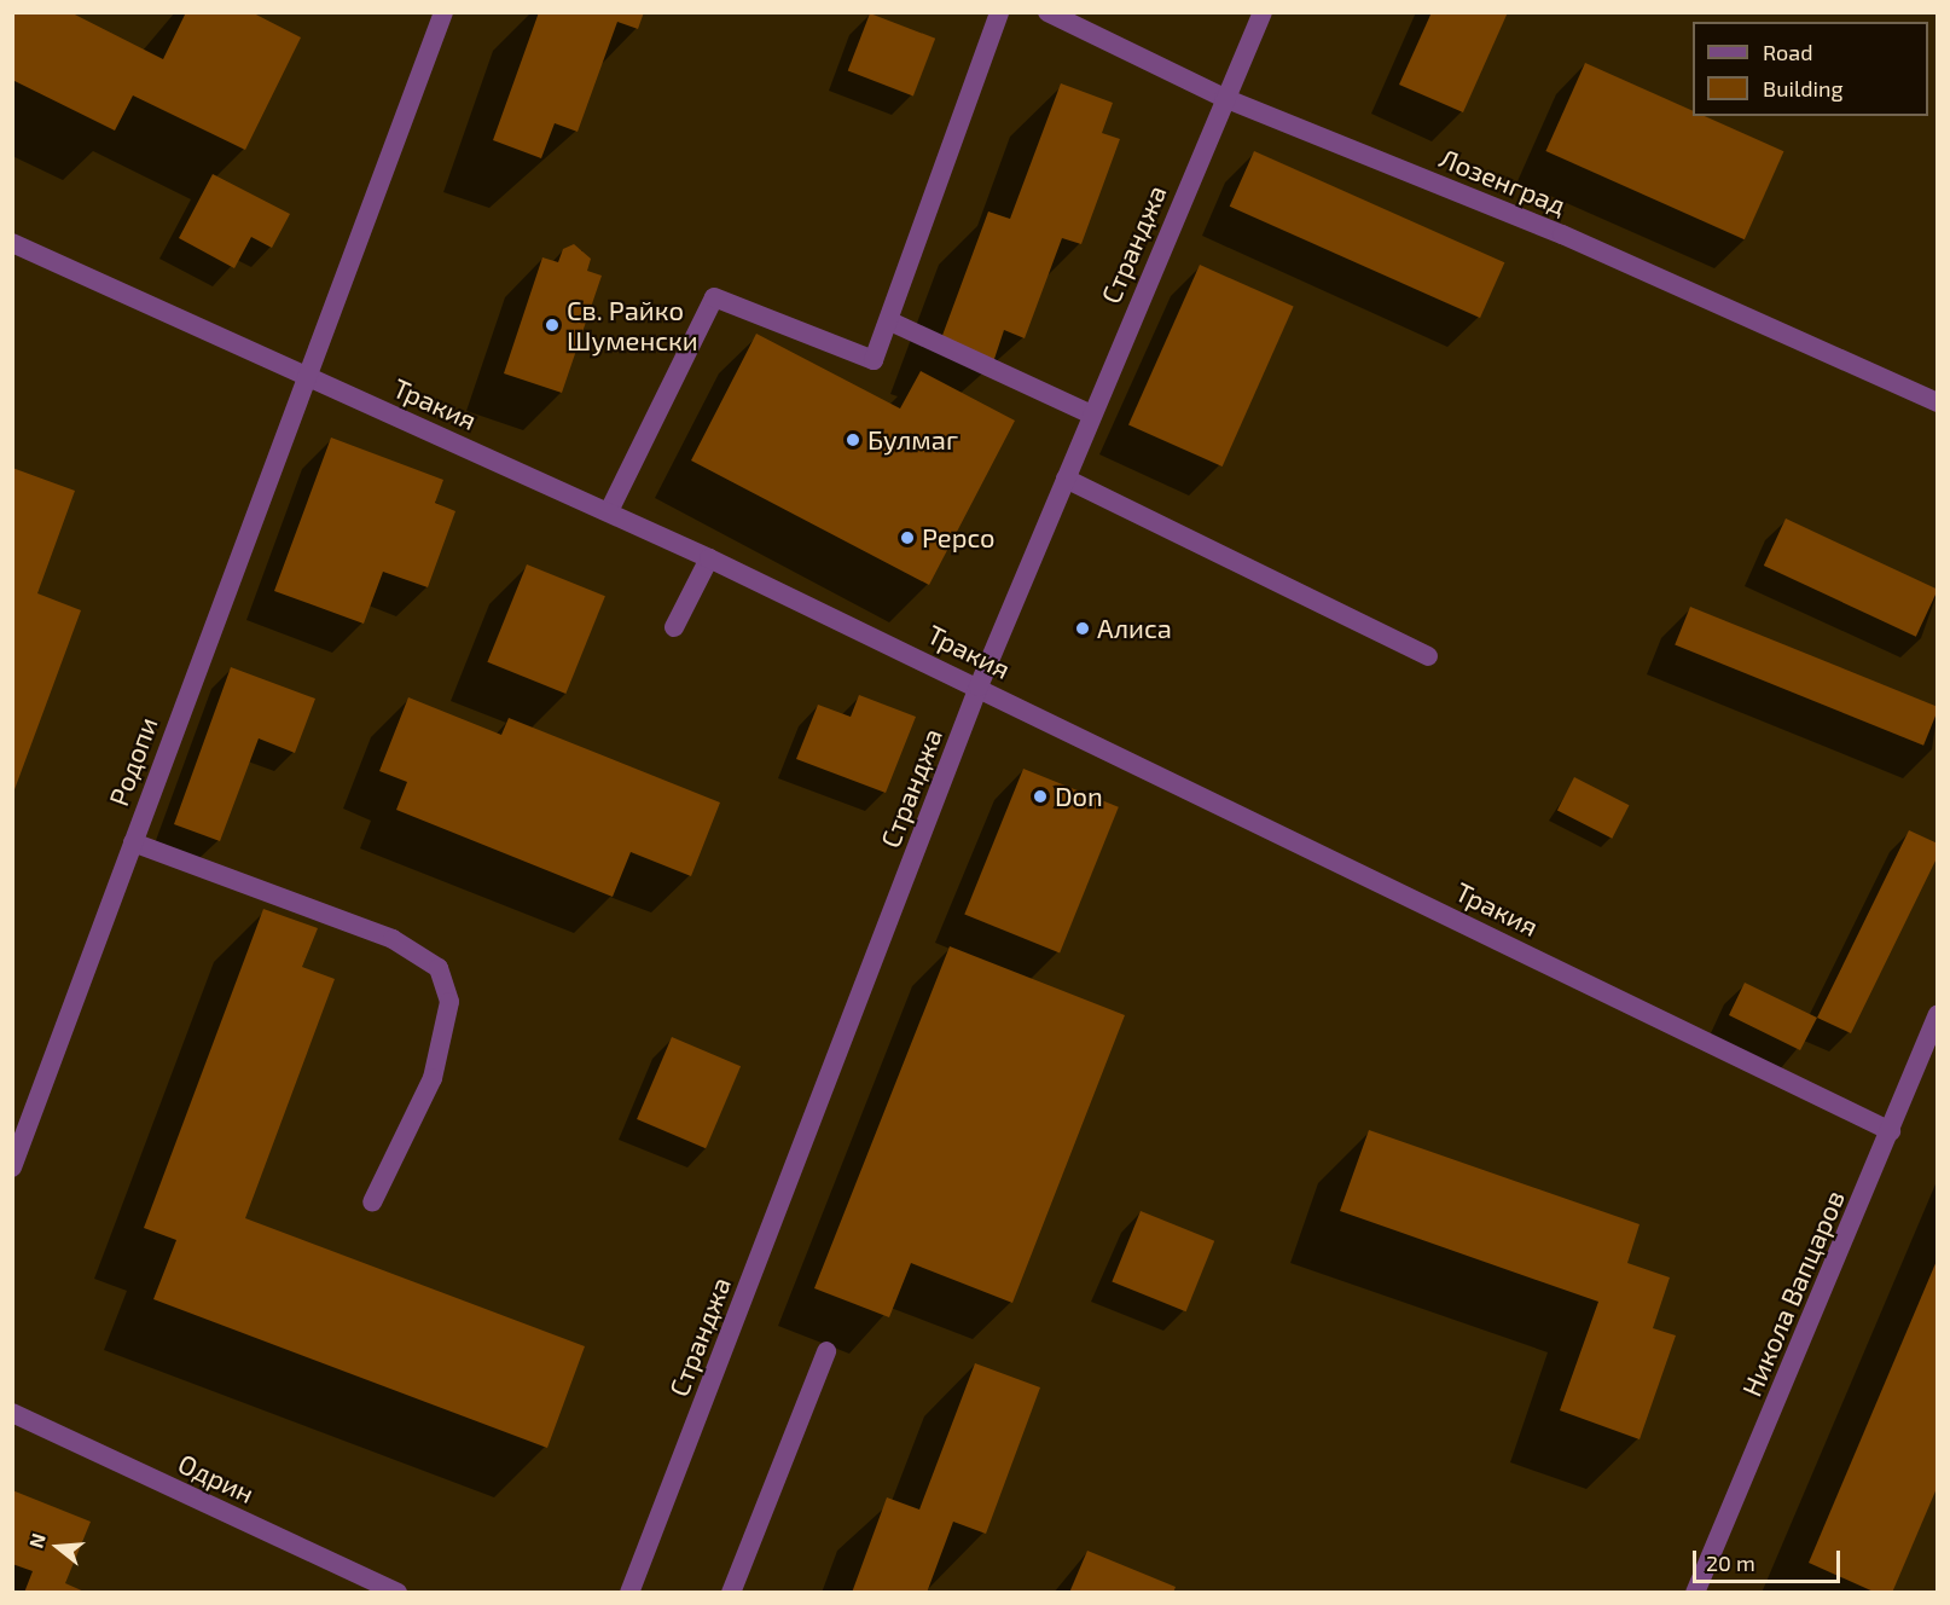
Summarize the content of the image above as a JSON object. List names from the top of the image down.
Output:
{
  "streets": {
    "street": [
      "Лозенград",
      "Странджа",
      "Тракия",
      "Родопи",
      "Никола Вапцаров",
      "Одрин"
    ]
  },
  "crossings": [
    ["Лозенград", "Странджа"],
    ["Странджа", "Тракия"],
    ["Тракия", "Родопи"],
    ["Тракия", "Никола Вапцаров"]
  ],
  "places": [
    "Св. Райко Шуменски",
    "Булмаг",
    "Pepco",
    "Алиса",
    "Don"
  ],
  "legend": ["Road", "Building"],
  "scale_bar": "20 m",
  "north": "left"
}
